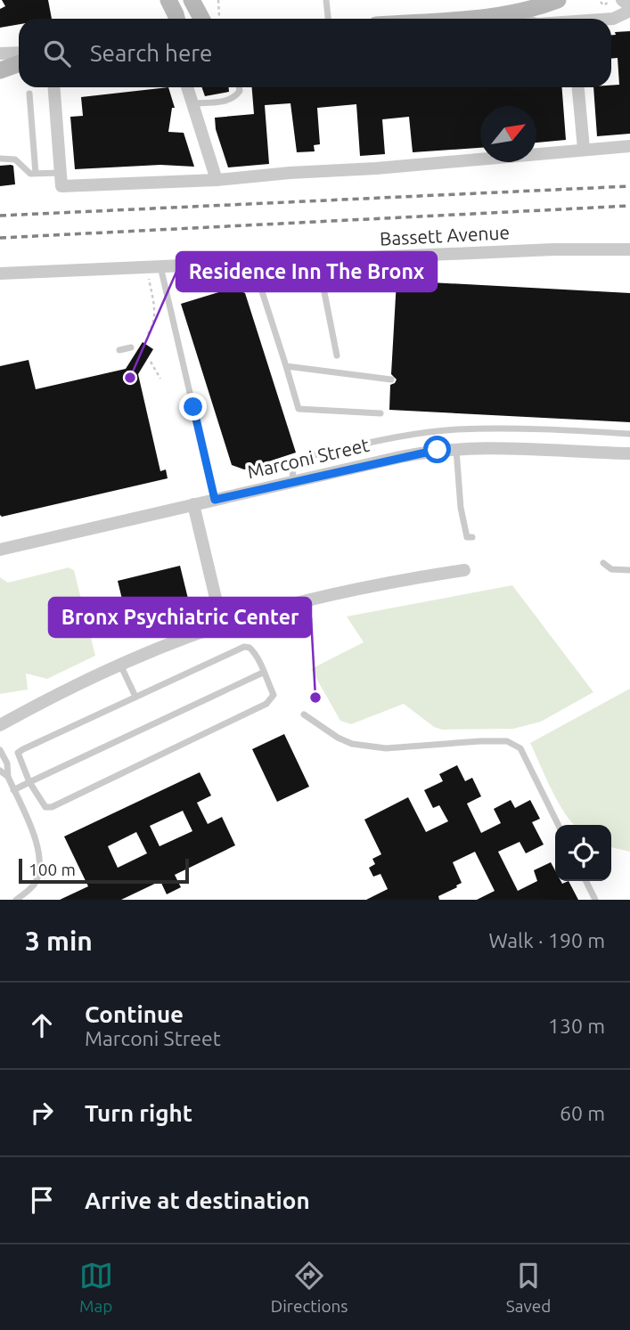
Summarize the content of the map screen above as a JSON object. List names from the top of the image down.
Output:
{
  "streets": {
    "street": ["Bassett Avenue", "Marconi Street"]
  },
  "places": ["Residence Inn The Bronx", "Bronx Psychiatric Center"],
  "scale_bar": "100 m",
  "north": "top right",
  "page": {
    "search": "Search here",
    "scale": "100 m",
    "heading": ["3 min", "Walk · 190 m"],
    "list": [
      ["Continue", "Marconi Street", "130 m"],
      ["Turn right", "60 m"],
      "Arrive at destination"
    ],
    "nav": ["Map", "Directions", "Saved"]
  }
}
